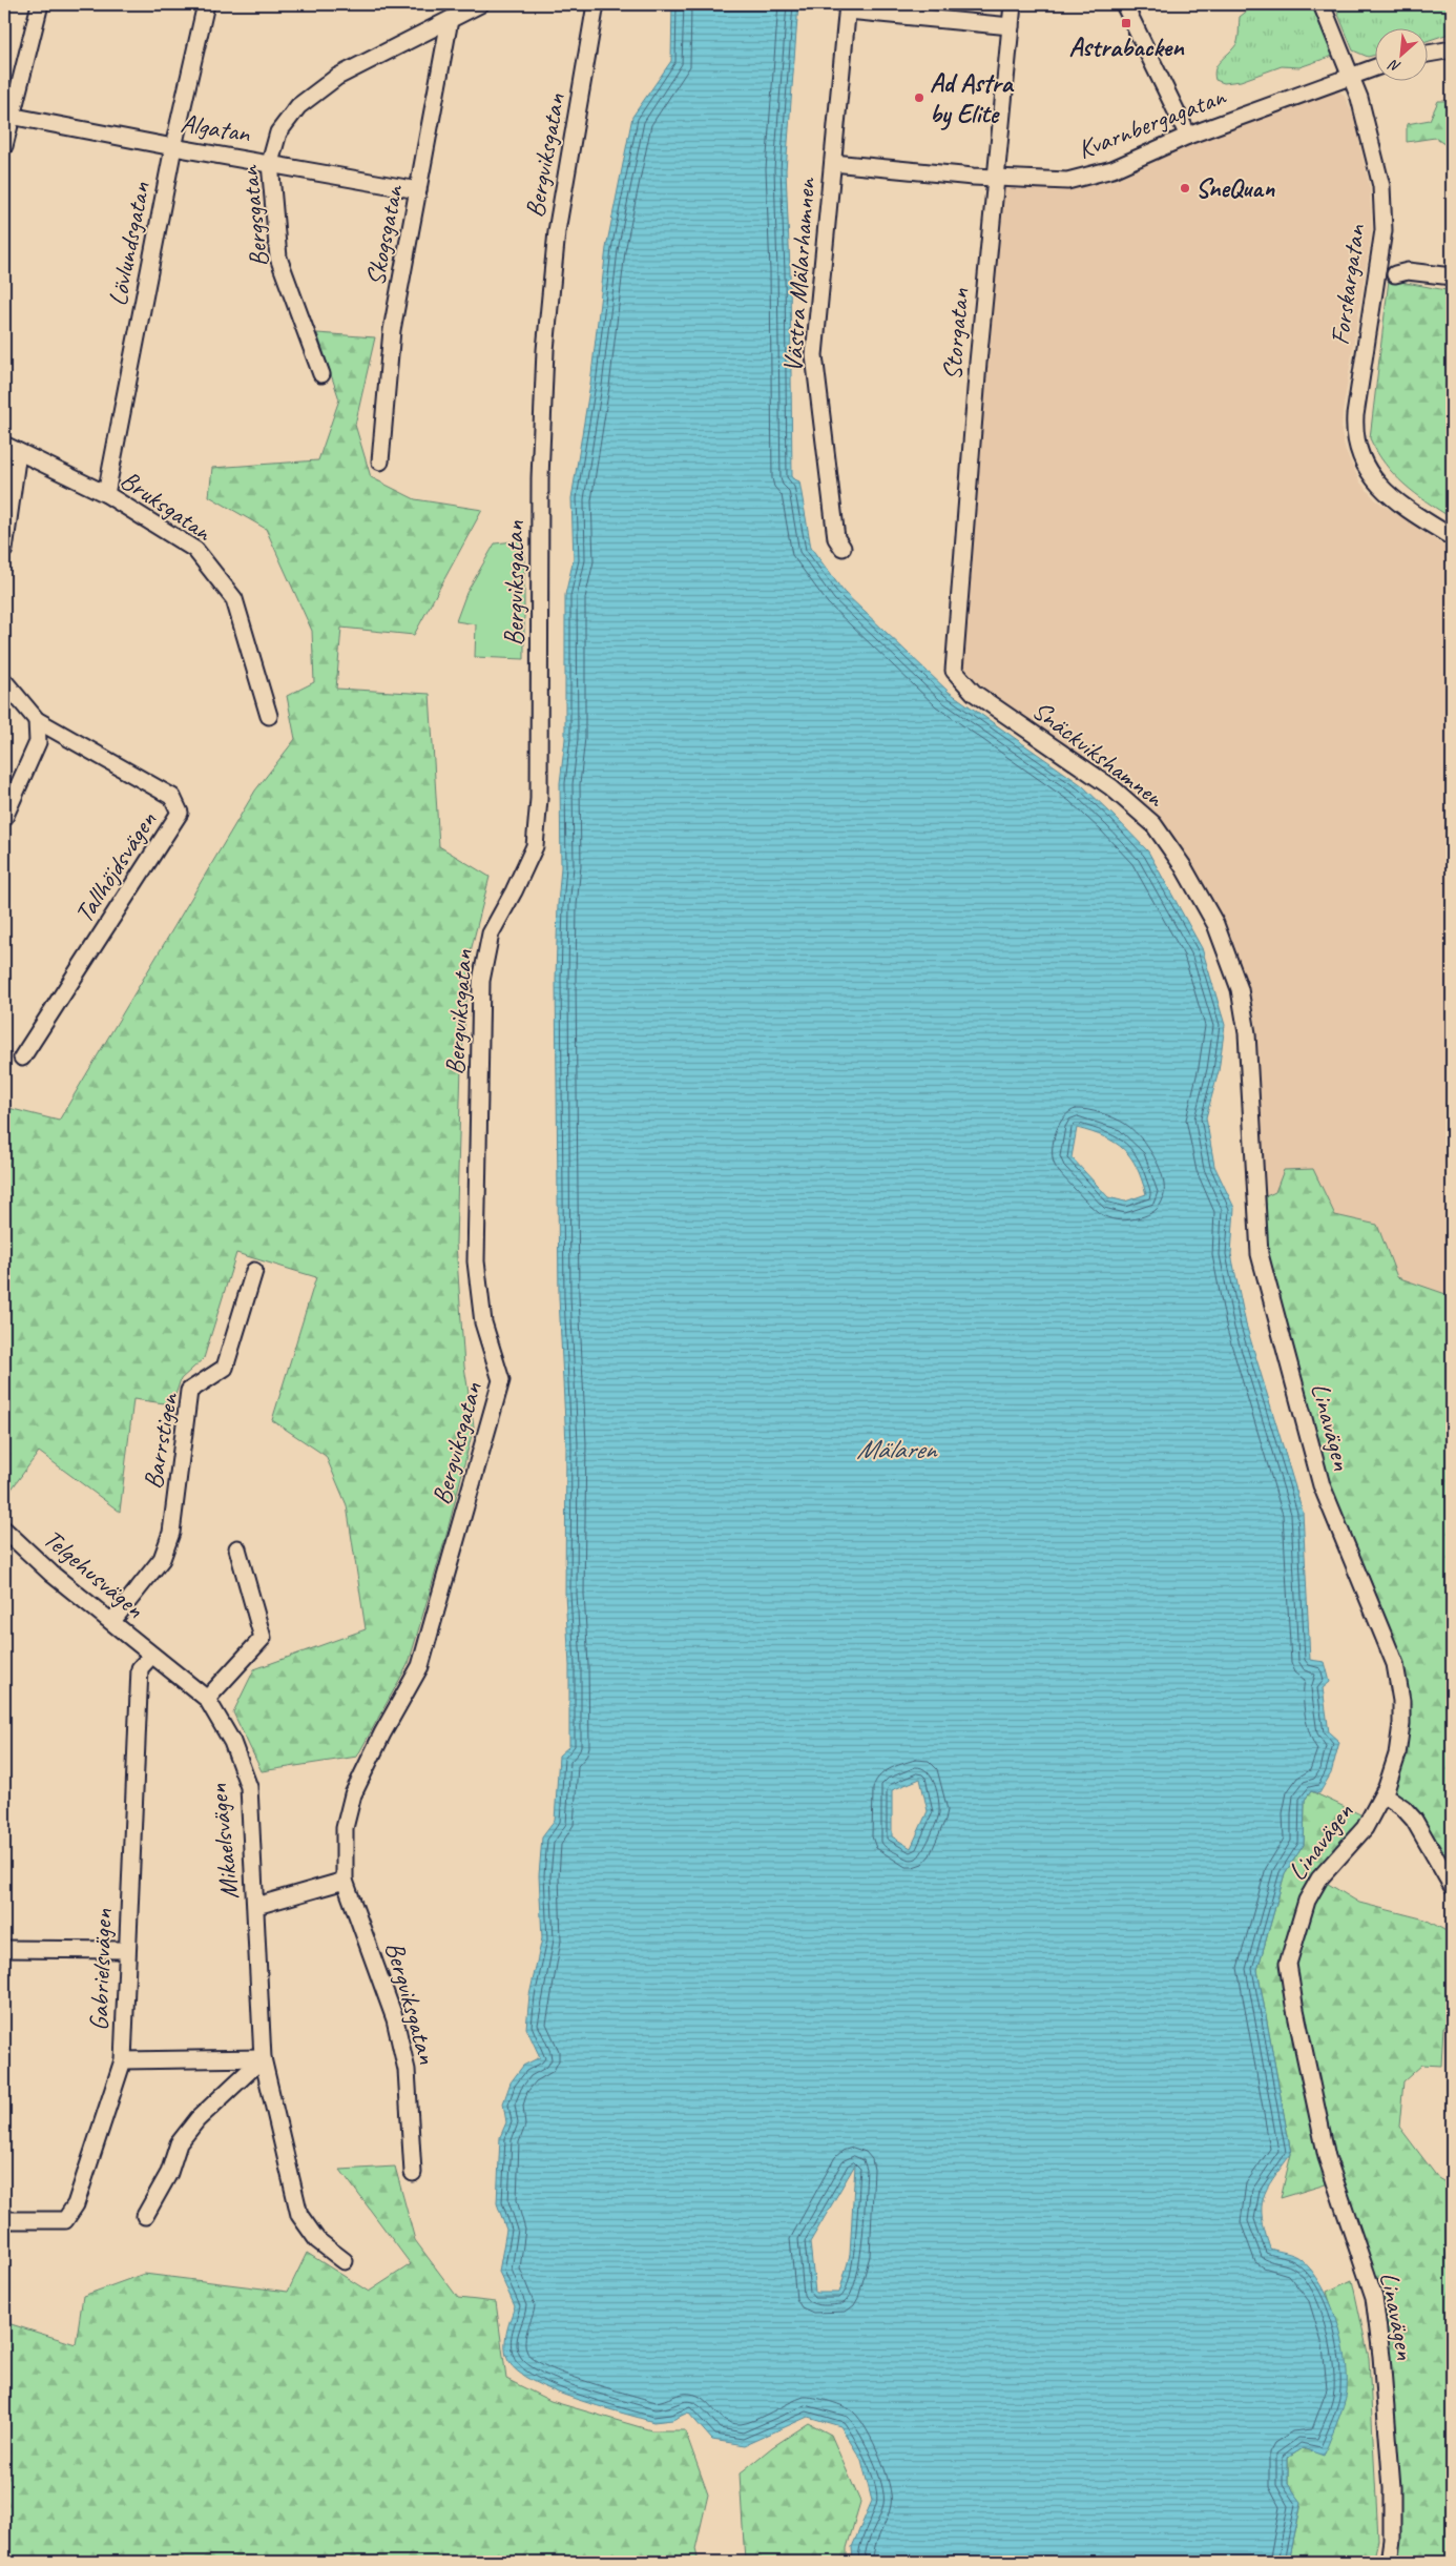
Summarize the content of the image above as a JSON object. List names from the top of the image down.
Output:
{
  "streets": {
    "street": [
      "Kvarnbergagatan",
      "Algatan",
      "Bergviksgatan",
      "Bergsgatan",
      "Skogsgatan",
      "Lövlundsgatan",
      "Västra Mälarhamnen",
      "Forskargatan",
      "Storgatan",
      "Bruksgatan",
      "Snäckvikshamnen",
      "Tallhöjdsvägen",
      "Linavägen",
      "Barrstigen",
      "Telgehusvägen",
      "Mikaelsvägen",
      "Gabrielsvägen"
    ]
  },
  "crossings": [
    ["Kvarnbergagatan", "Västra Mälarhamnen"],
    ["Kvarnbergagatan", "Forskargatan"],
    ["Kvarnbergagatan", "Storgatan"],
    ["Algatan", "Bergsgatan"],
    ["Algatan", "Skogsgatan"],
    ["Algatan", "Lövlundsgatan"],
    ["Bergsgatan", "Skogsgatan"],
    ["Lövlundsgatan", "Bruksgatan"],
    ["Storgatan", "Snäckvikshamnen"],
    ["Snäckvikshamnen", "Linavägen"],
    ["Barrstigen", "Telgehusvägen"],
    ["Telgehusvägen", "Mikaelsvägen"],
    ["Telgehusvägen", "Gabrielsvägen"],
    ["Mikaelsvägen", "Gabrielsvägen"]
  ],
  "water": ["Mälaren"],
  "places": {
    "transit": ["Astrabacken"],
    "other": ["Ad Astra by Elite", "SneQuan"]
  },
  "north": "bottom left"
}
